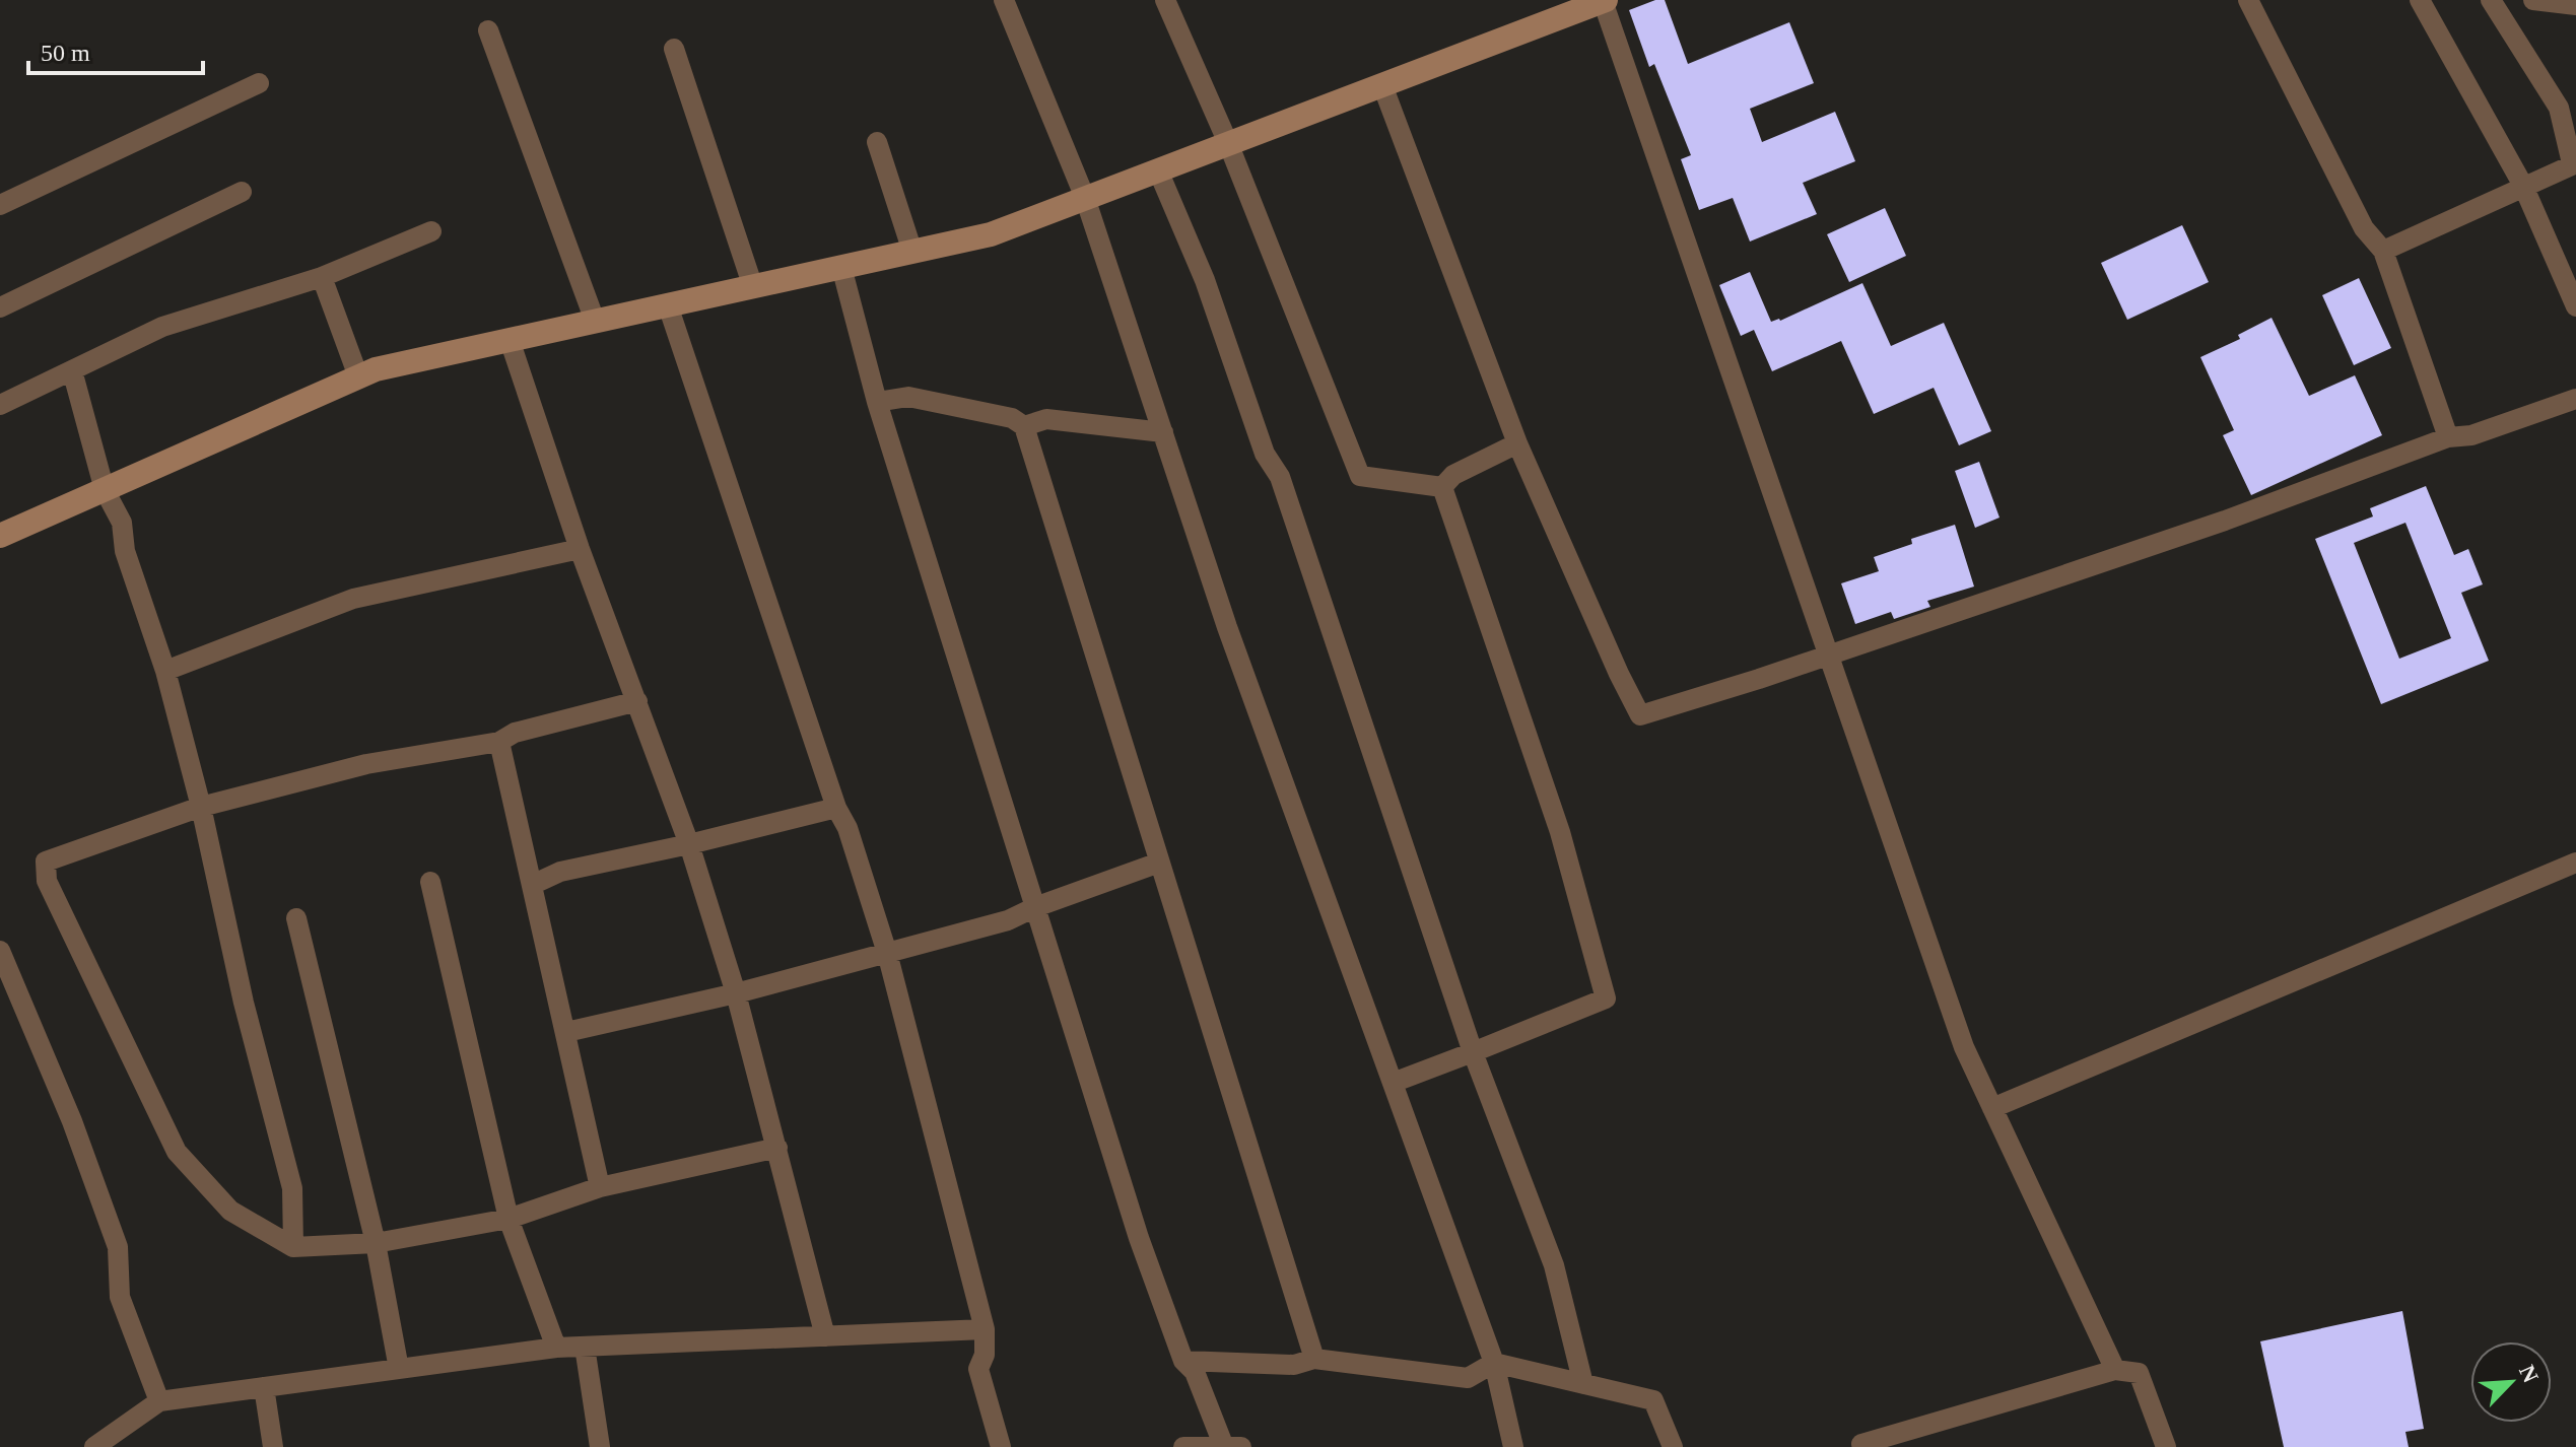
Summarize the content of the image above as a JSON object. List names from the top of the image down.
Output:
{
  "scale_bar": "50 m",
  "north": "top right"
}
